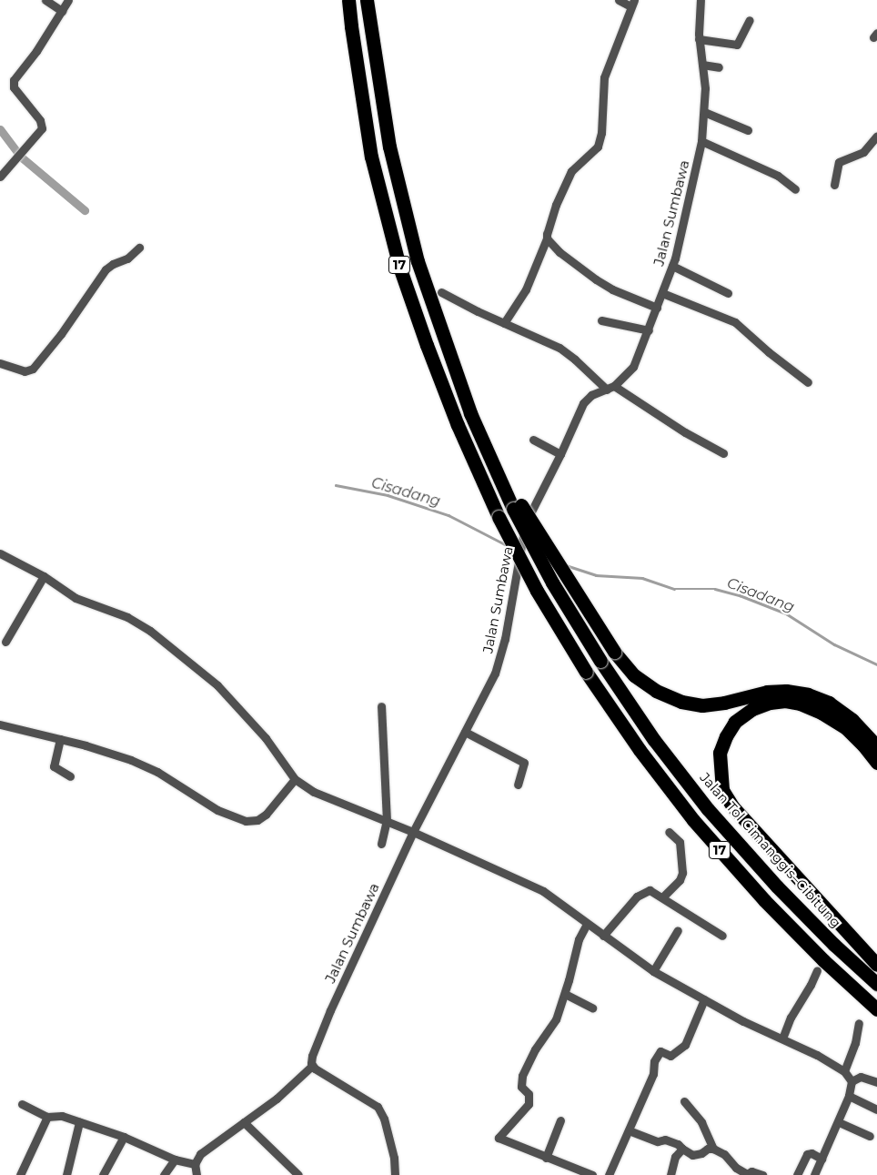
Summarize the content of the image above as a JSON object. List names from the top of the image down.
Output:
{
  "streets": {
    "highway": ["17", "Jalan Tol Cimanggis–Cibitung"],
    "street": ["Jalan Sumbawa"]
  },
  "water": ["Cisadang"]
}
